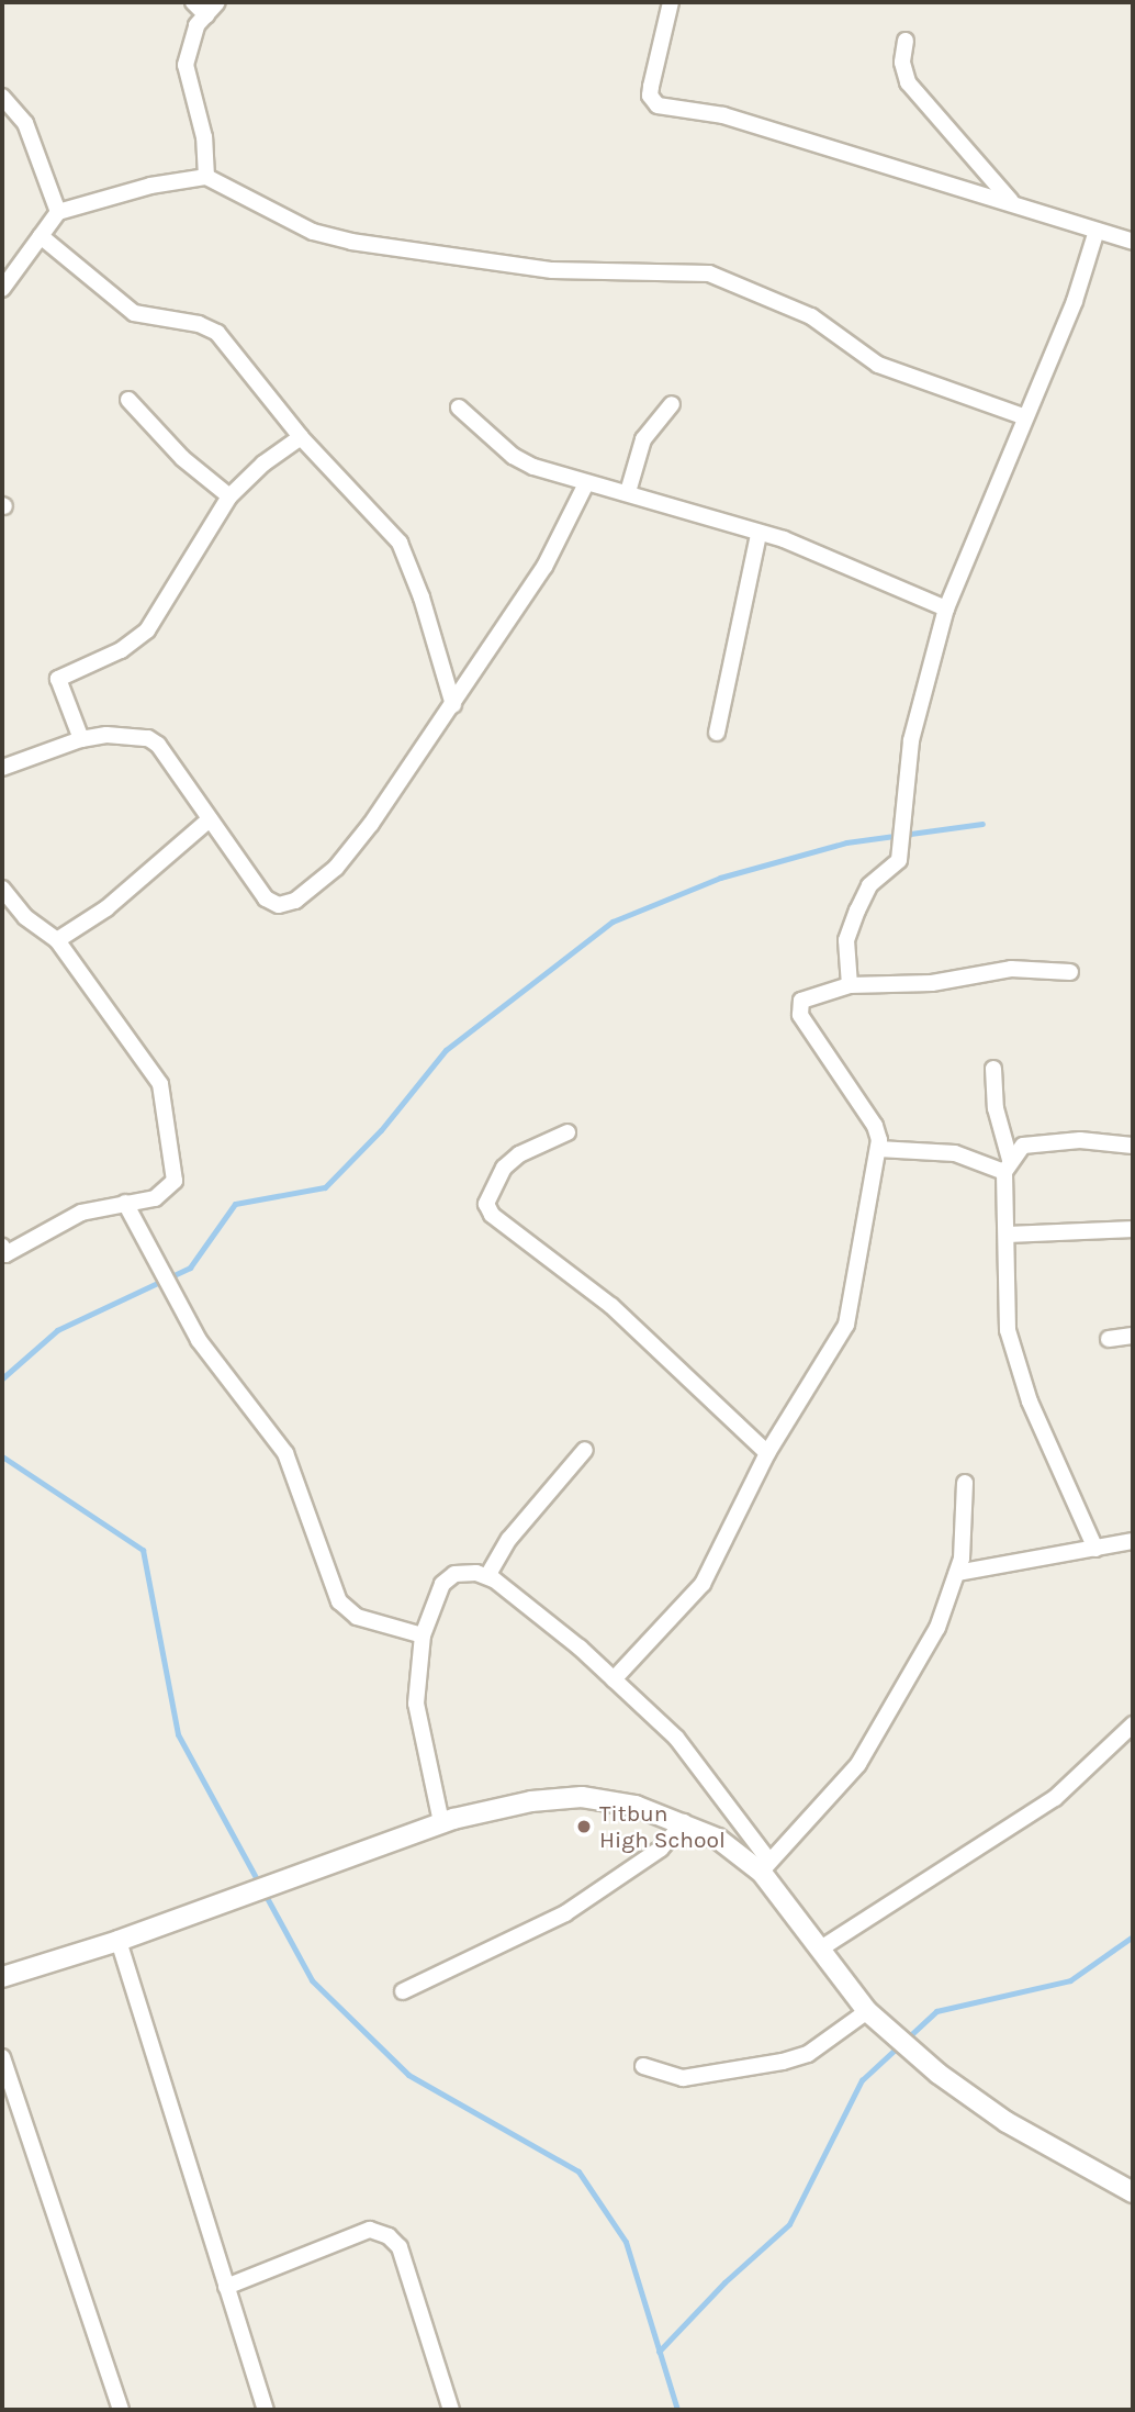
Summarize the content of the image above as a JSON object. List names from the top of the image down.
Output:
{
  "places": ["Titbun High School"]
}
